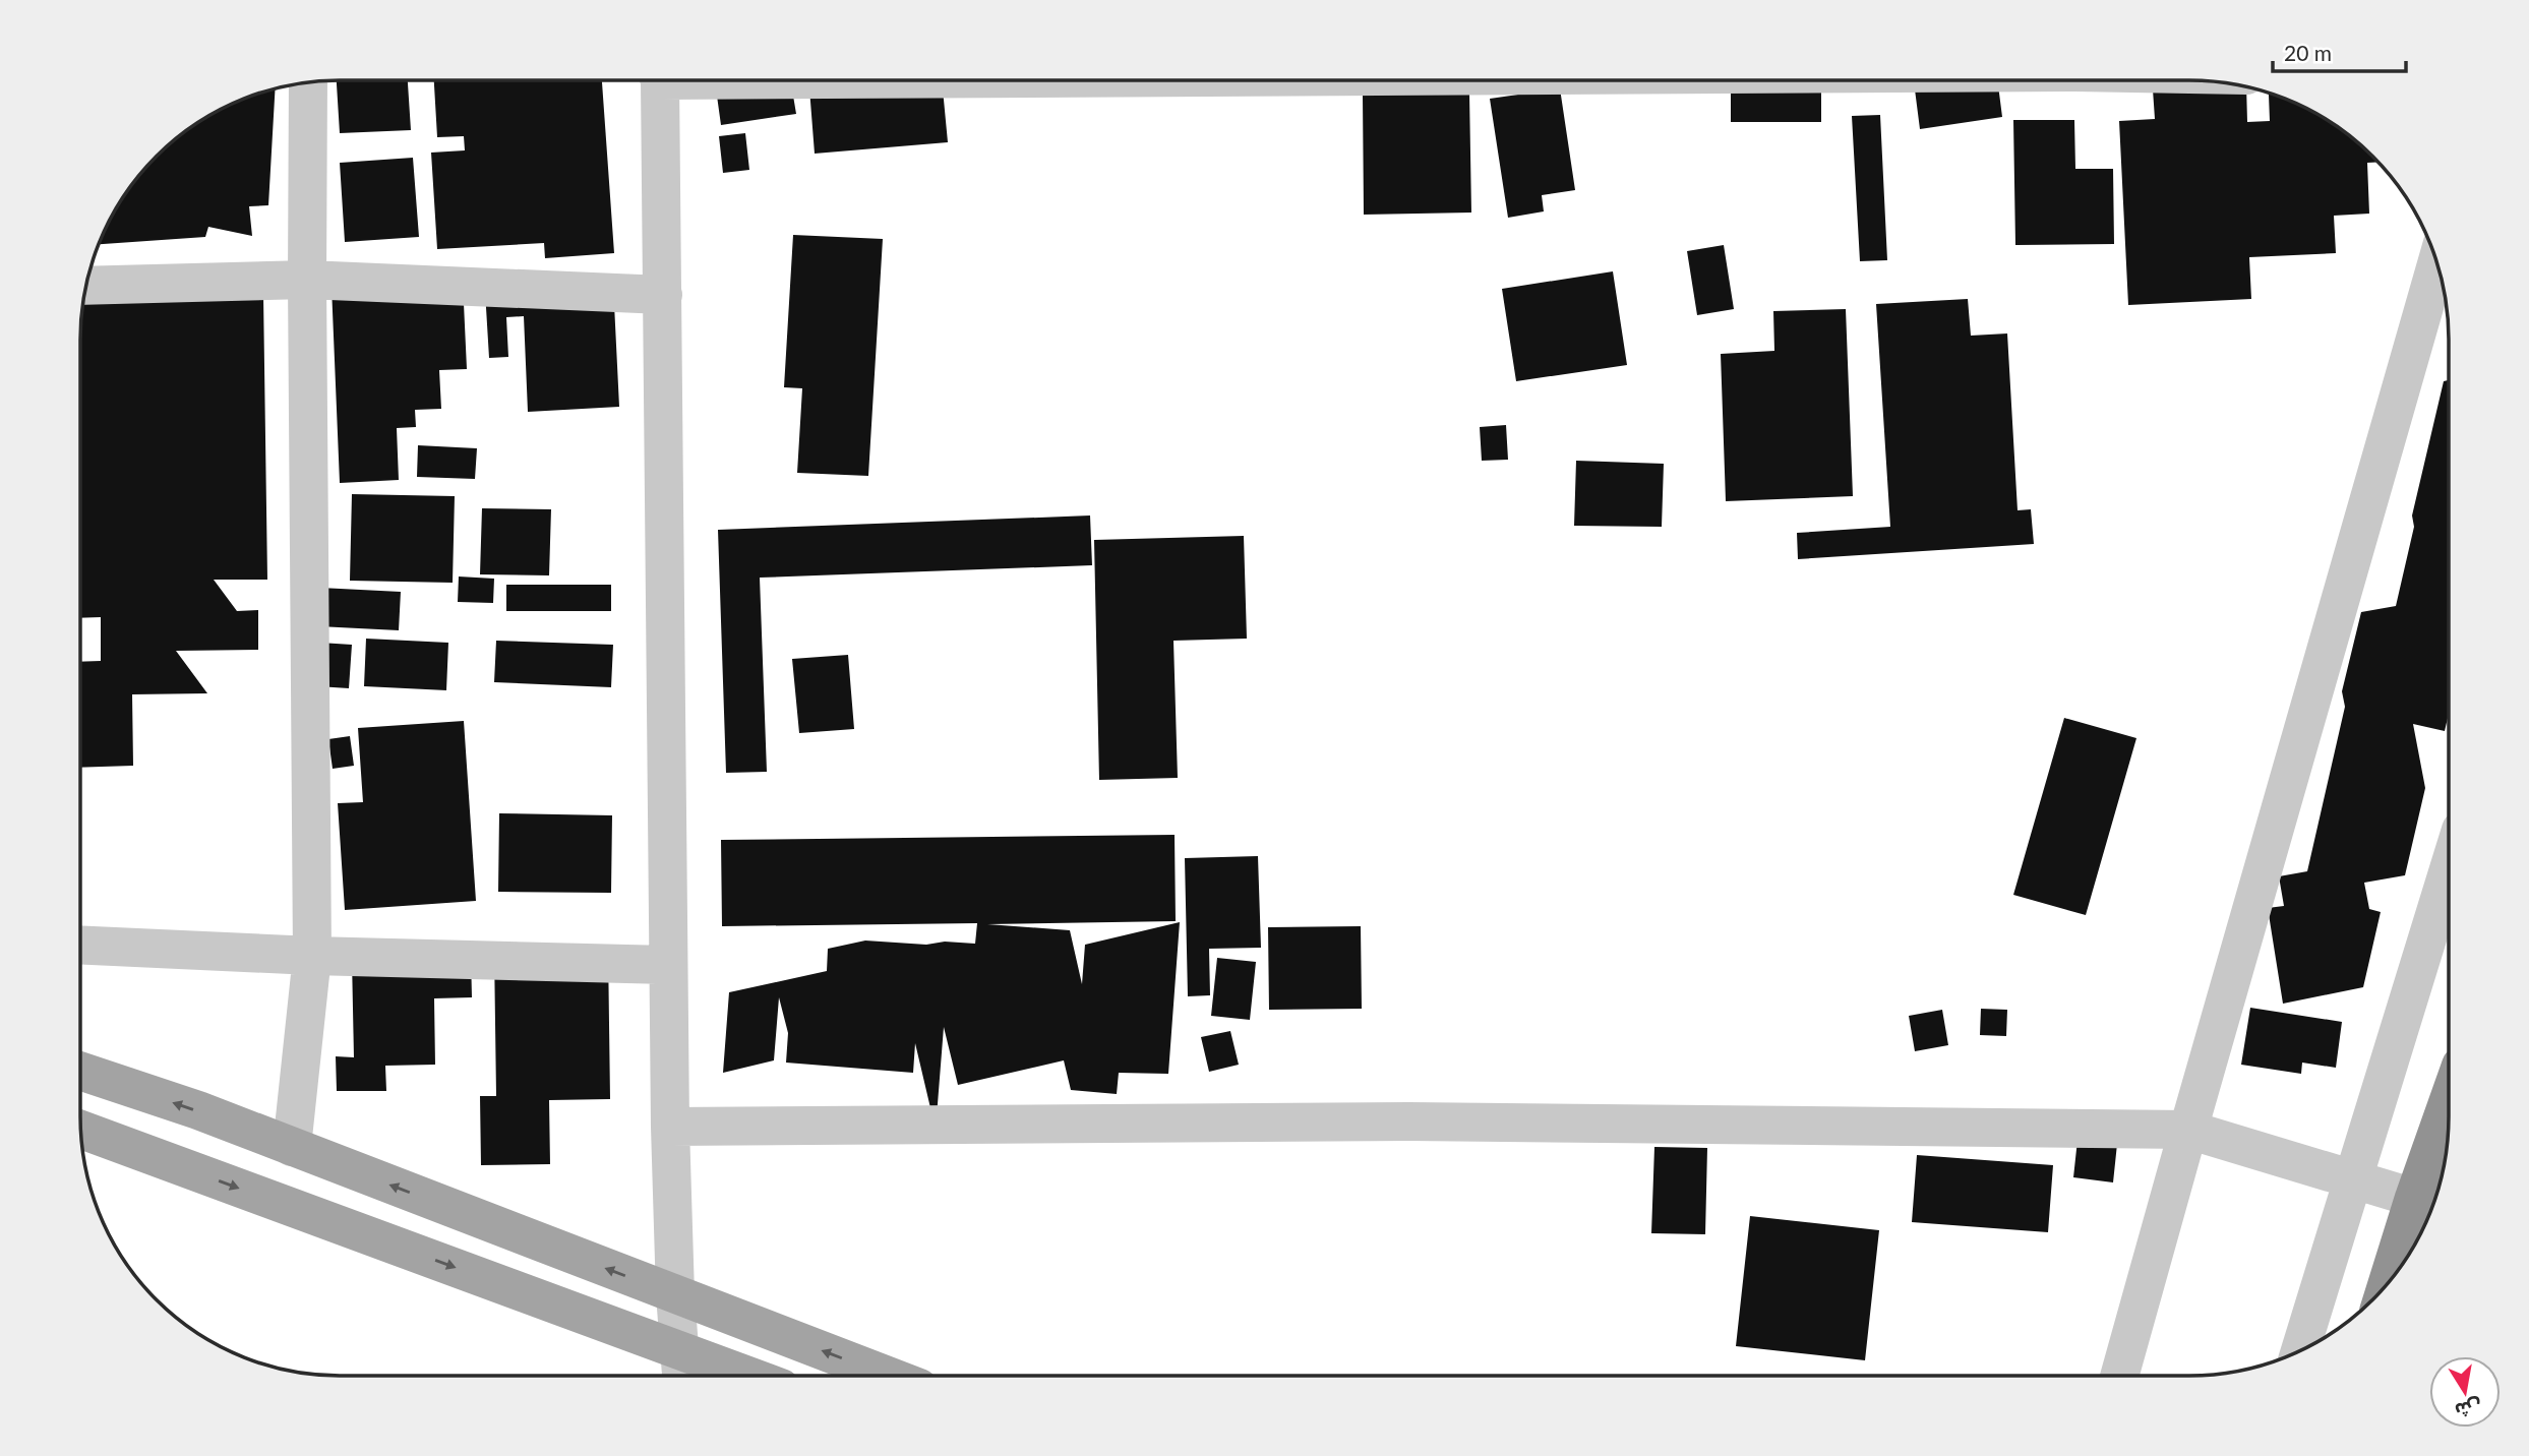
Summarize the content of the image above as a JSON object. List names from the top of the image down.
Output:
{
  "scale_bar": "20 m",
  "north": "bottom"
}
